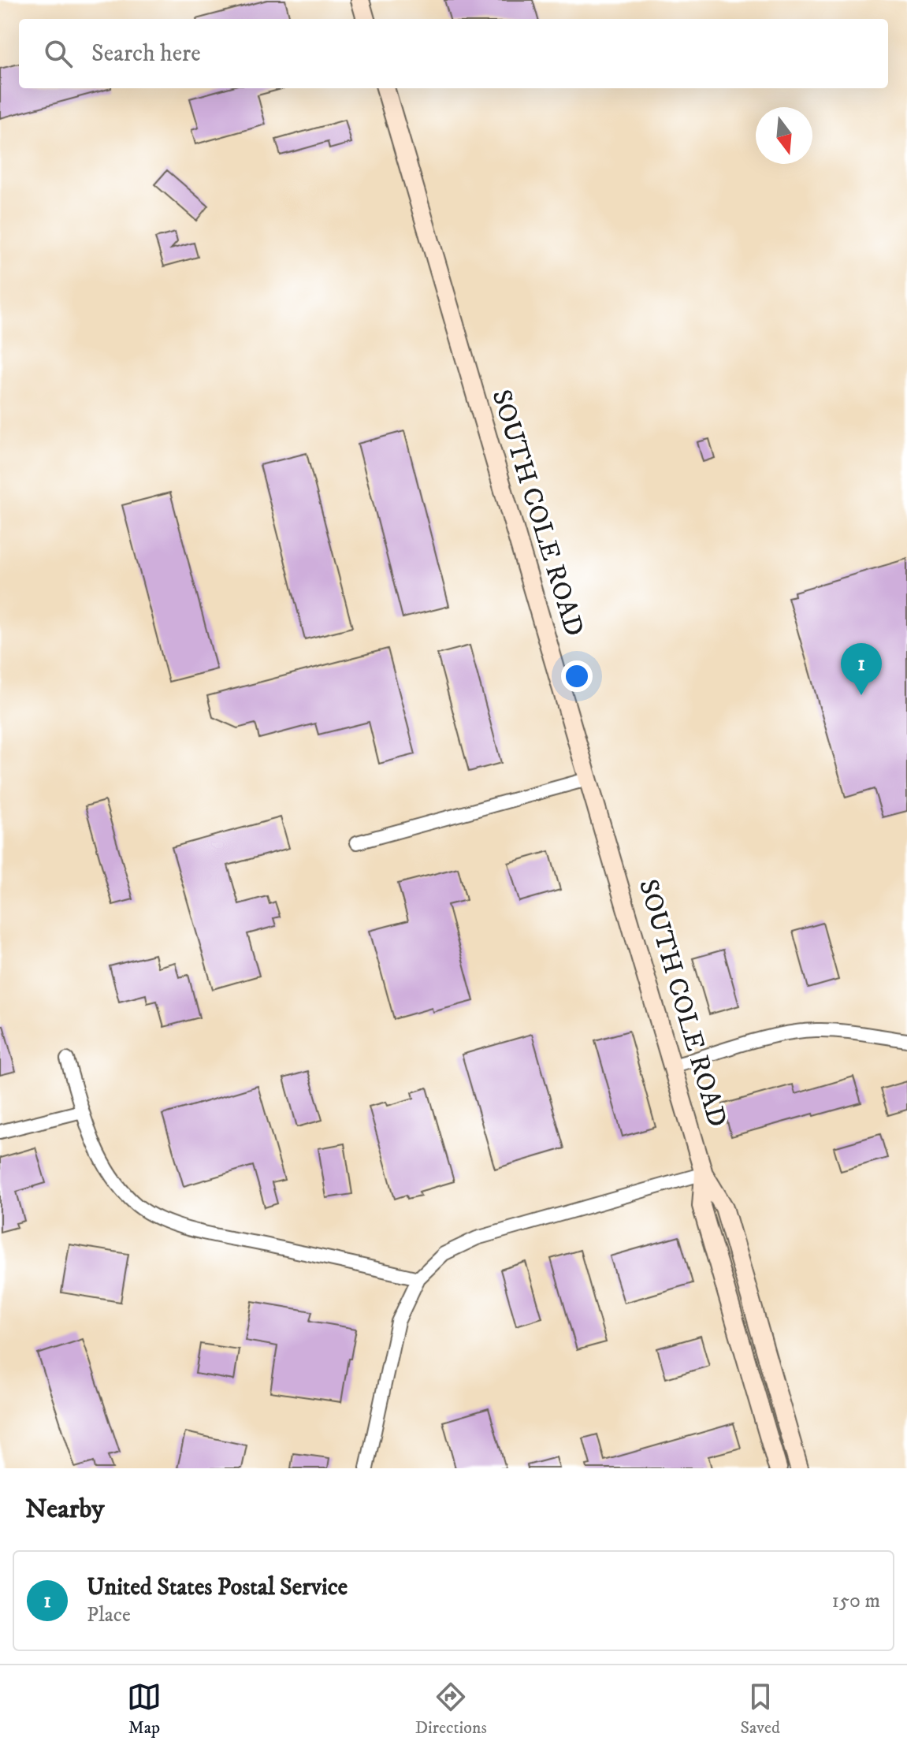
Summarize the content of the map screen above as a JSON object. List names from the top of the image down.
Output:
{
  "streets": {
    "main road": ["SOUTH COLE ROAD"]
  },
  "north": "bottom",
  "page": {
    "search": "Search here",
    "pins": "1",
    "heading": "Nearby",
    "list": [
      {
        "mark": "1",
        "name": "United States Postal Service",
        "note": "Place",
        "value": "150 m"
      }
    ],
    "nav": ["Map", "Directions", "Saved"]
  }
}
